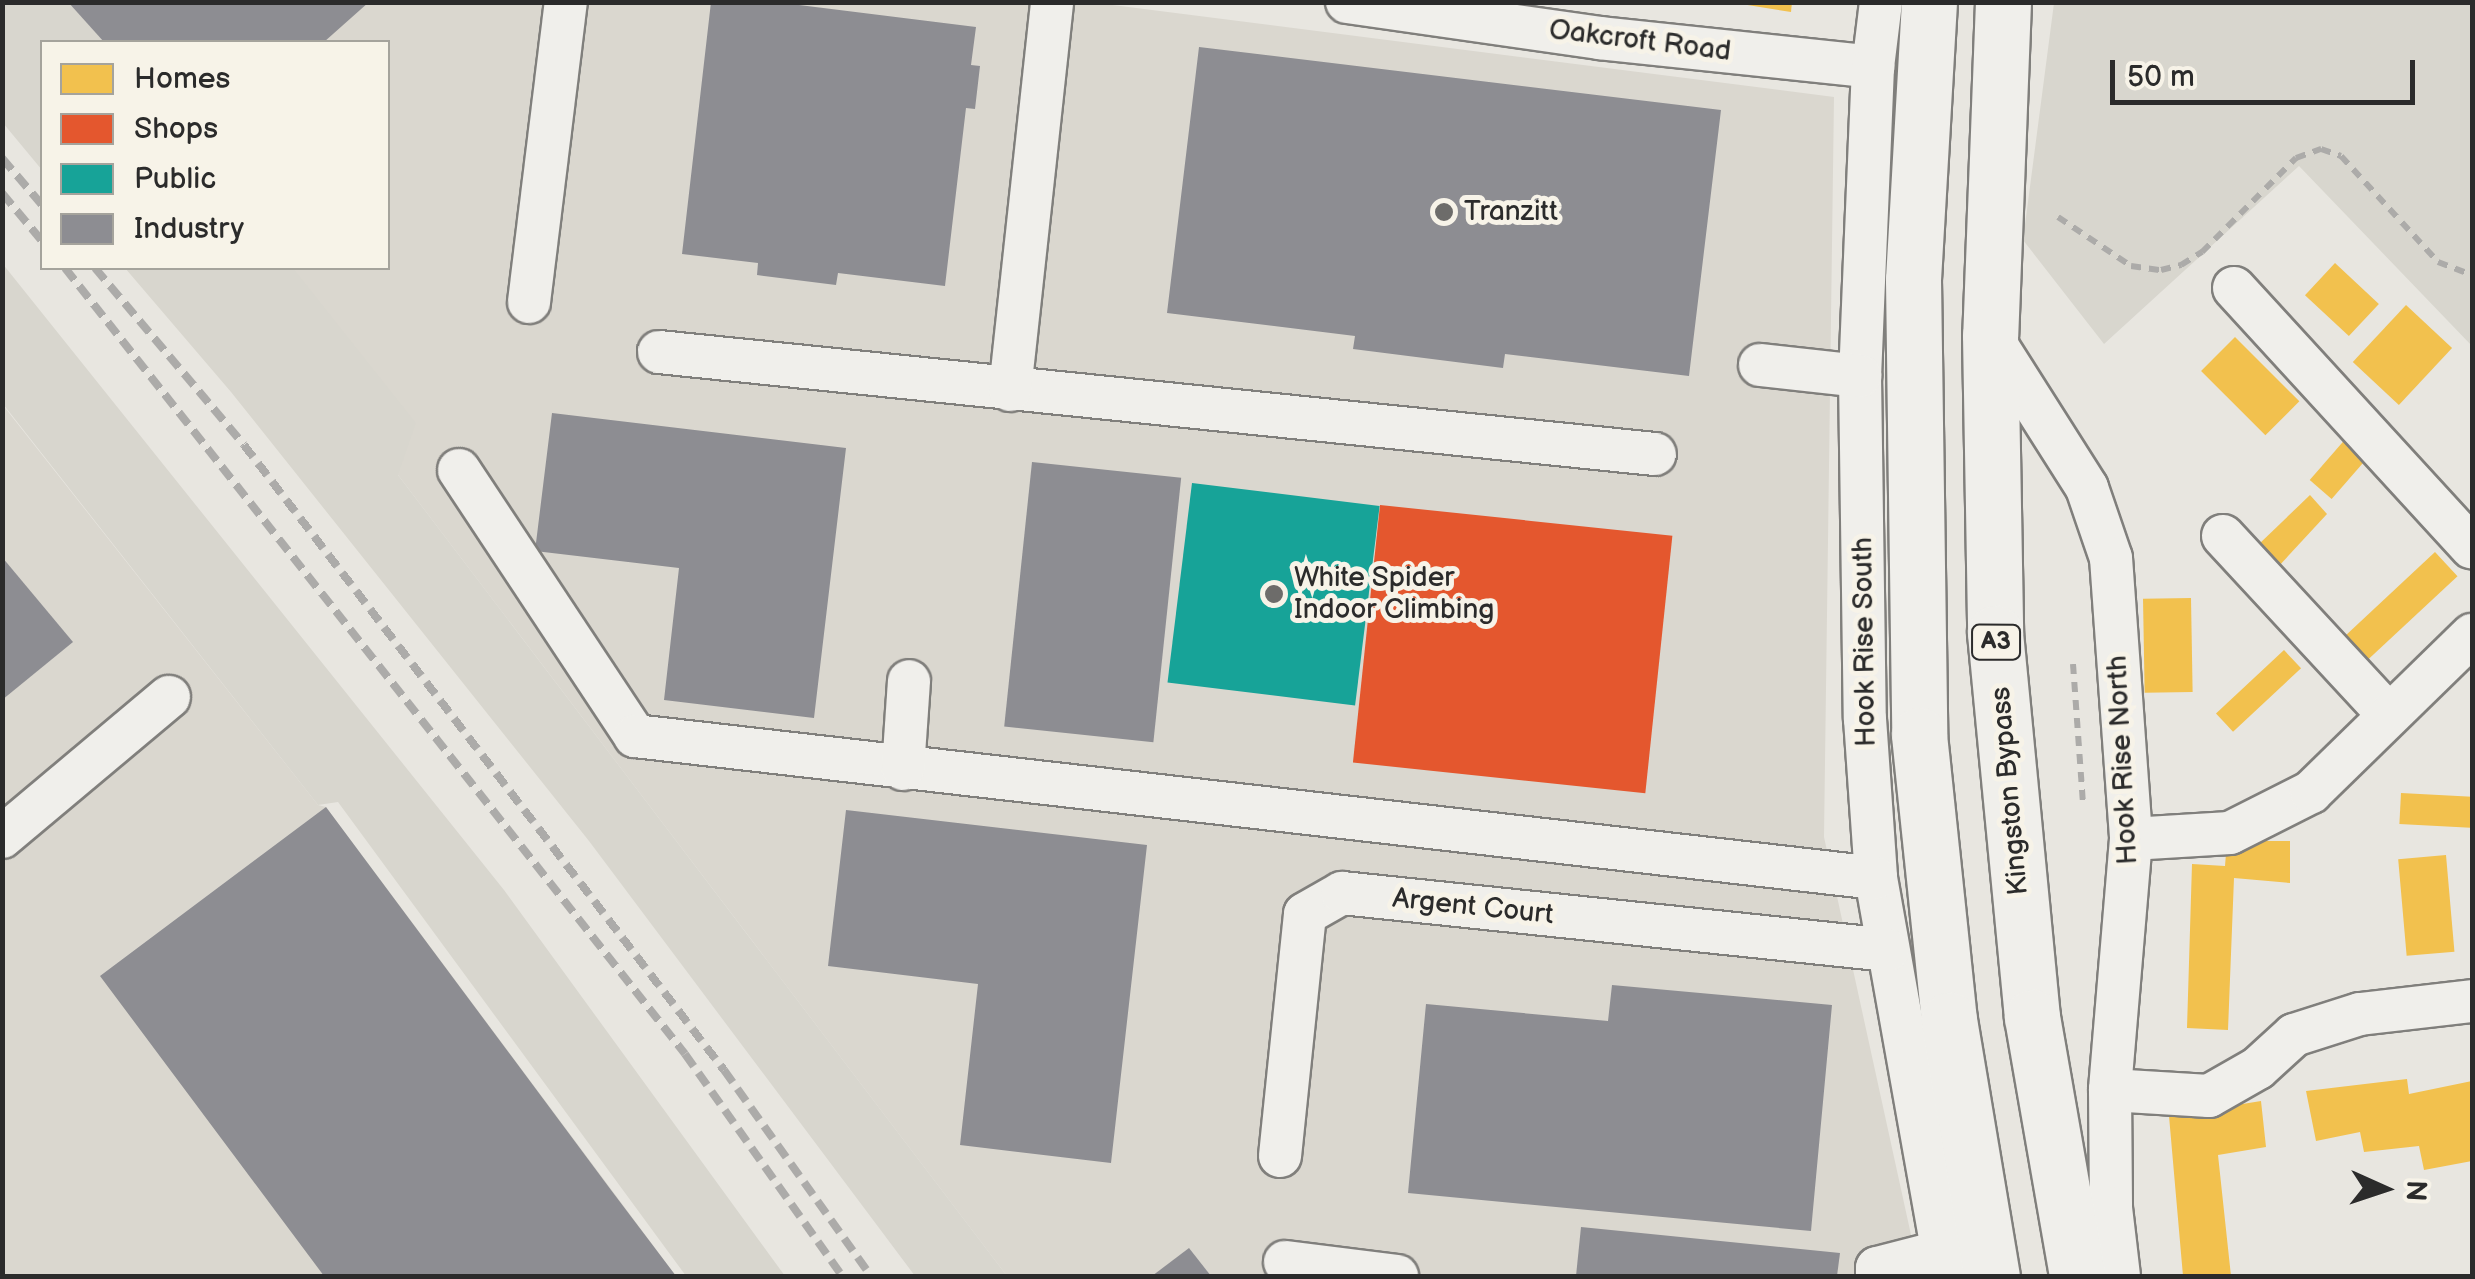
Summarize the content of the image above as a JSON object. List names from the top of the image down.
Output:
{
  "streets": {
    "highway": ["A3", "Kingston Bypass"],
    "street": [
      "Oakcroft Road",
      "Hook Rise South",
      "Hook Rise North",
      "Argent Court"
    ]
  },
  "crossings": [
    ["Oakcroft Road", "Hook Rise South"],
    ["Hook Rise South", "Argent Court"],
    ["Hook Rise North", "Kingston Bypass"]
  ],
  "places": ["Tranzitt", "White Spider Indoor Climbing"],
  "legend": [
    "Homes",
    "Shops",
    "Public",
    "Industry"
  ],
  "scale_bar": "50 m",
  "north": "right"
}
